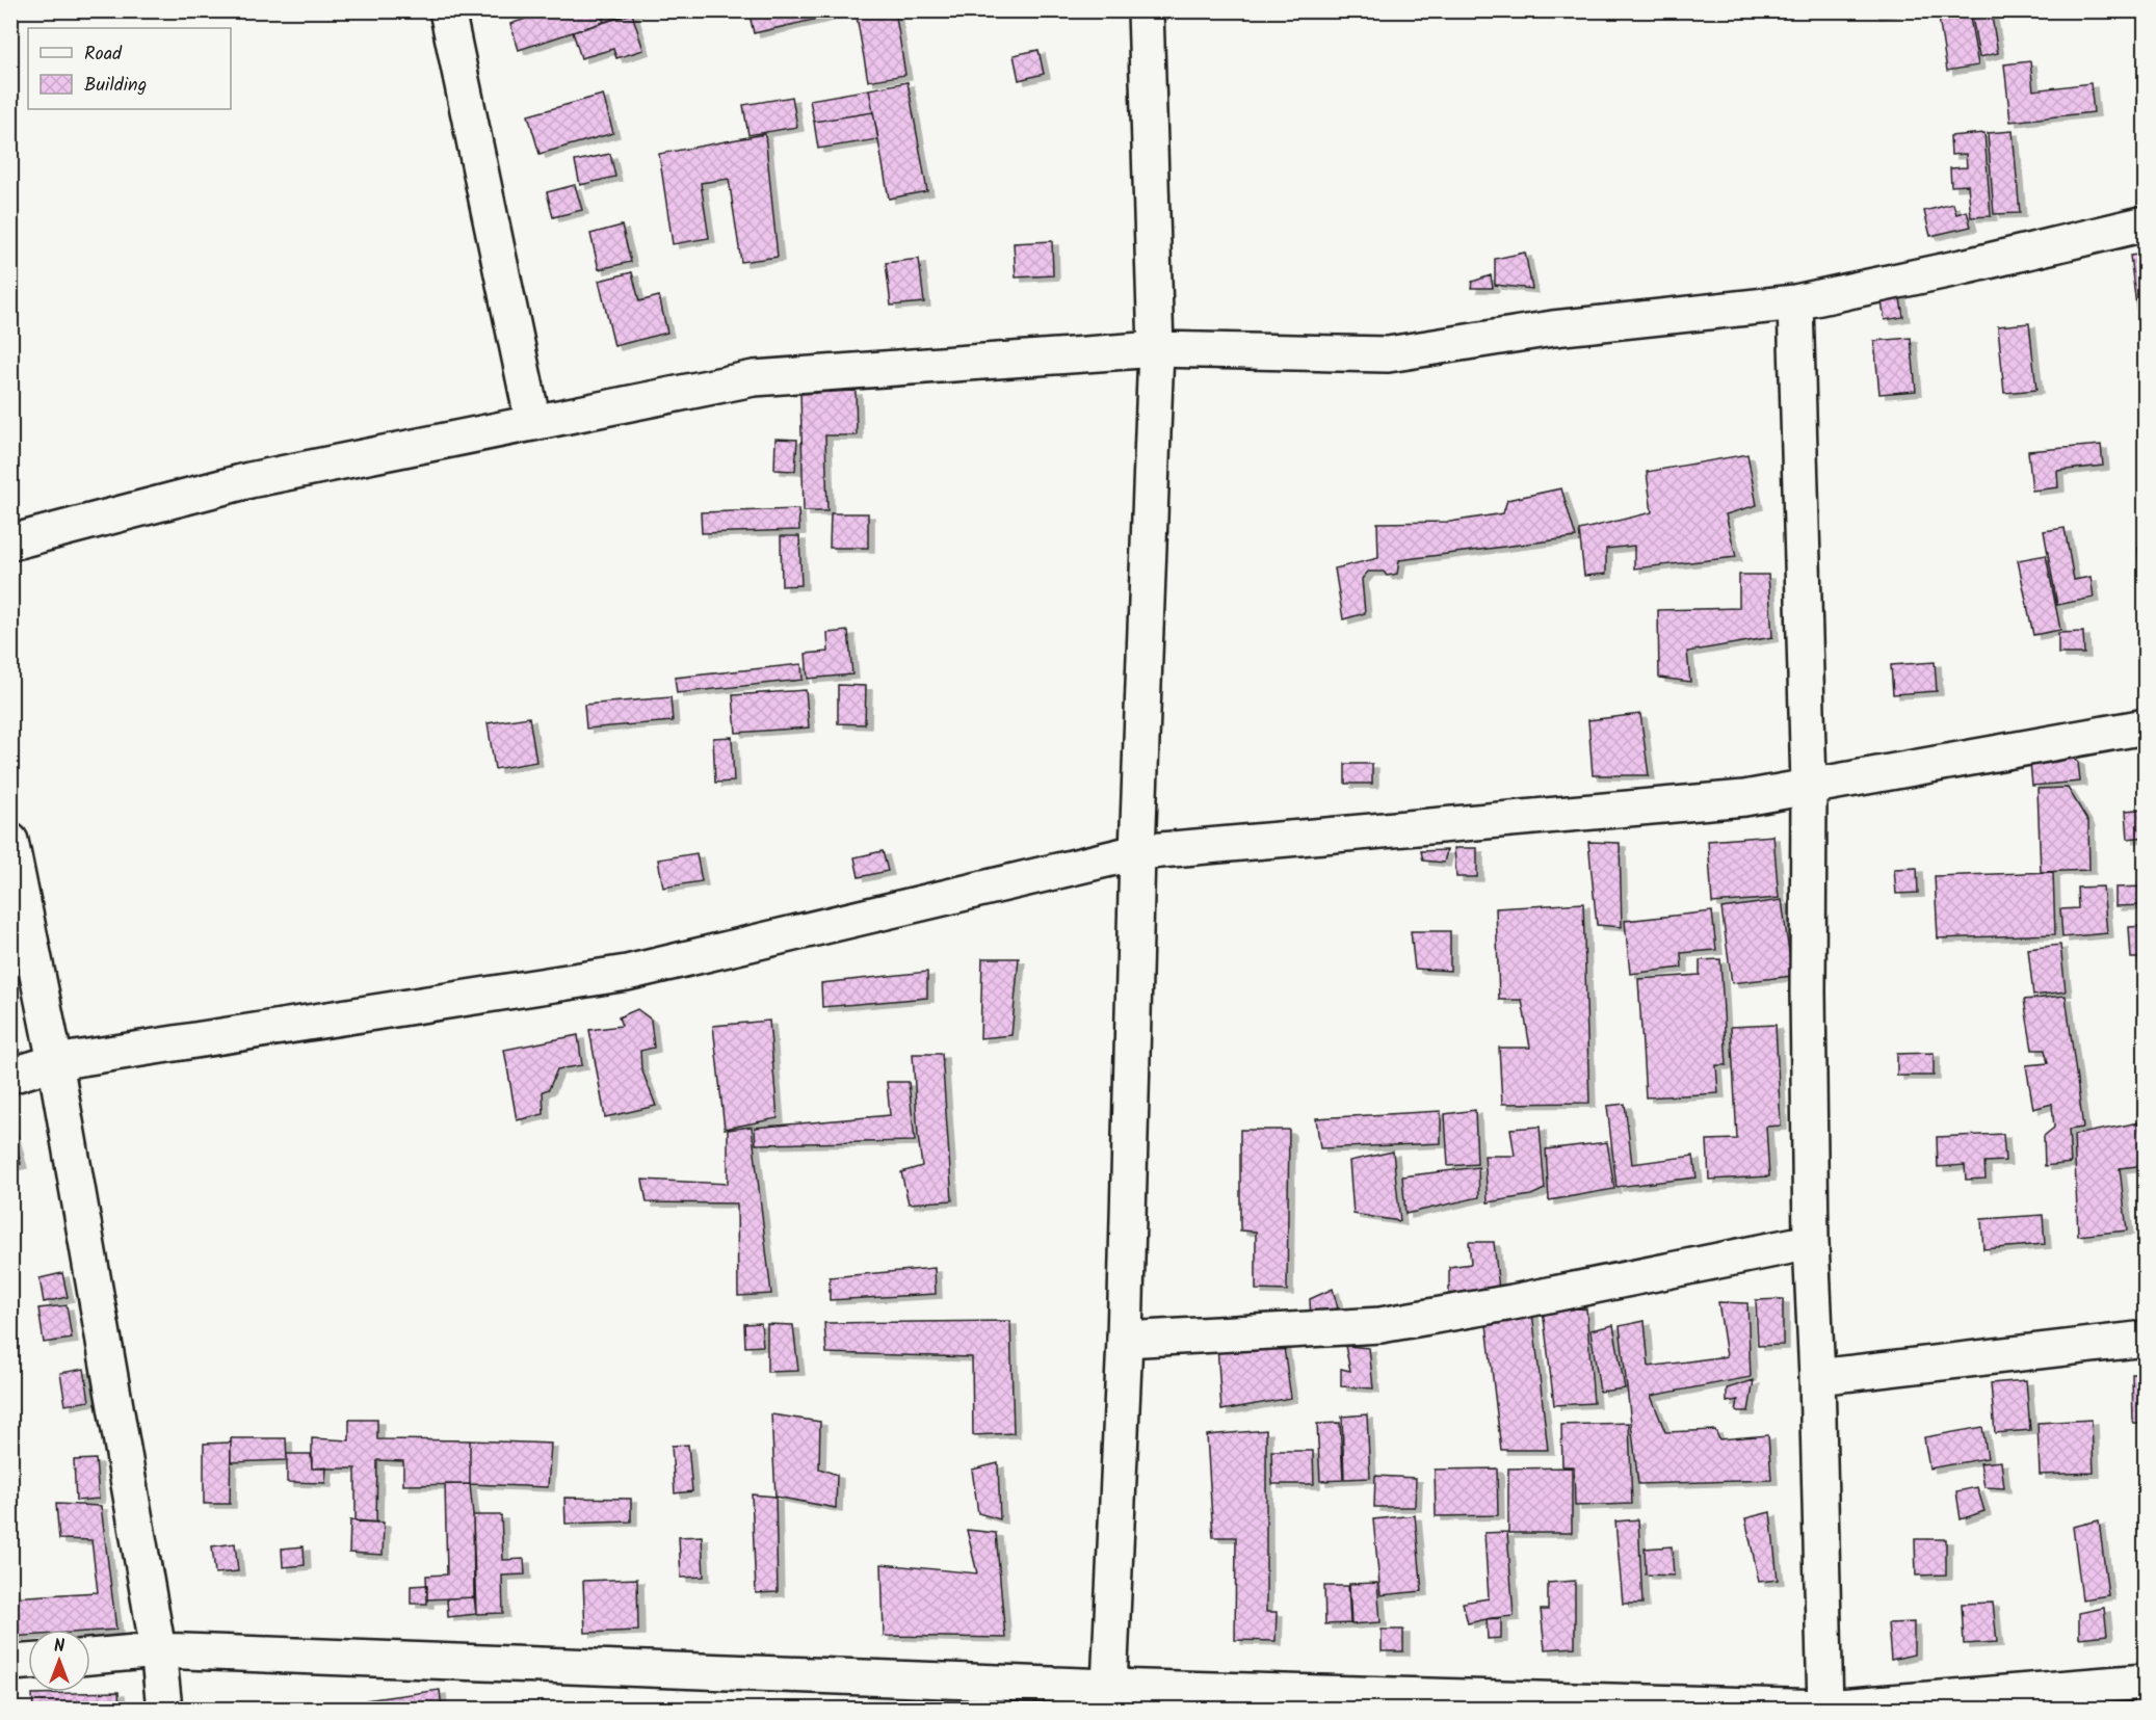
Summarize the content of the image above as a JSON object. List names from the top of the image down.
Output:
{
  "legend": ["Road", "Building"],
  "north": "top"
}
